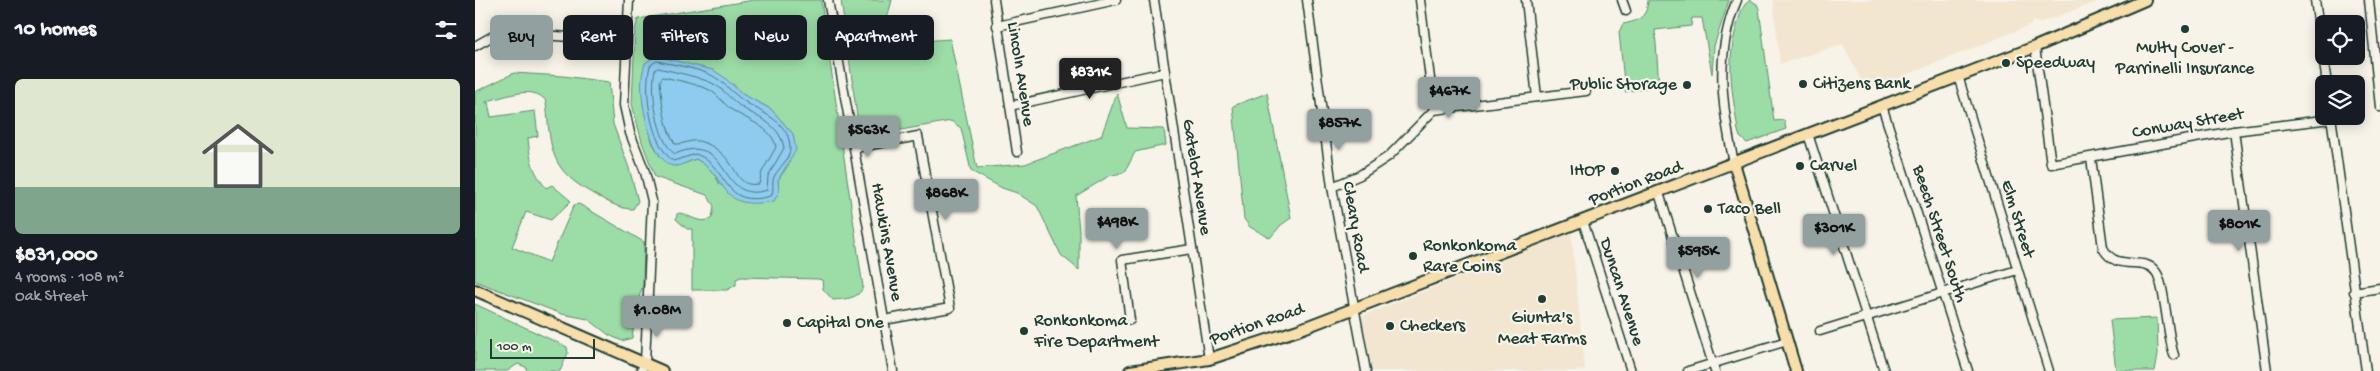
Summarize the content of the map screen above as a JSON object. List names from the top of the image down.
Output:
{
  "streets": {
    "main road": ["Portion Road"],
    "street": [
      "Lincoln Avenue",
      "Conway Street",
      "Gatelot Avenue",
      "Elm Street",
      "Cleary Road",
      "Beech Street South",
      "Hawkins Avenue",
      "Duncan Avenue"
    ]
  },
  "crossings": [
    ["Conway Street", "Portion Road"],
    ["Gatelot Avenue", "Portion Road"],
    ["Portion Road", "Elm Street"],
    ["Portion Road", "Cleary Road"],
    ["Portion Road", "Beech Street South"],
    ["Portion Road", "Duncan Avenue"]
  ],
  "places": [
    "Multy Cover - Parrinelli Insurance",
    "Speedway",
    "Citizens Bank",
    "Public Storage",
    "Carvel",
    "IHOP",
    "Taco Bell",
    "Ronkonkoma Rare Coins",
    "Giunta's Meat Farms",
    "Capital One",
    "Checkers",
    "Ronkonkoma Fire Department"
  ],
  "scale_bar": "100 m",
  "page": {
    "heading": "10 homes",
    "chip": [
      "Buy",
      "Rent",
      "Filters",
      "New",
      "Apartment"
    ],
    "price": [
      "$831K",
      "$467K",
      "$857K",
      "$563K",
      "$868K",
      "$498K",
      "$801K",
      "$301K",
      "$595K",
      "$1.08M"
    ],
    "list": [
      {
        "name": "$831,000",
        "note": "4 rooms · 108 m² · Oak Street"
      }
    ],
    "scale": "100 m"
  }
}
